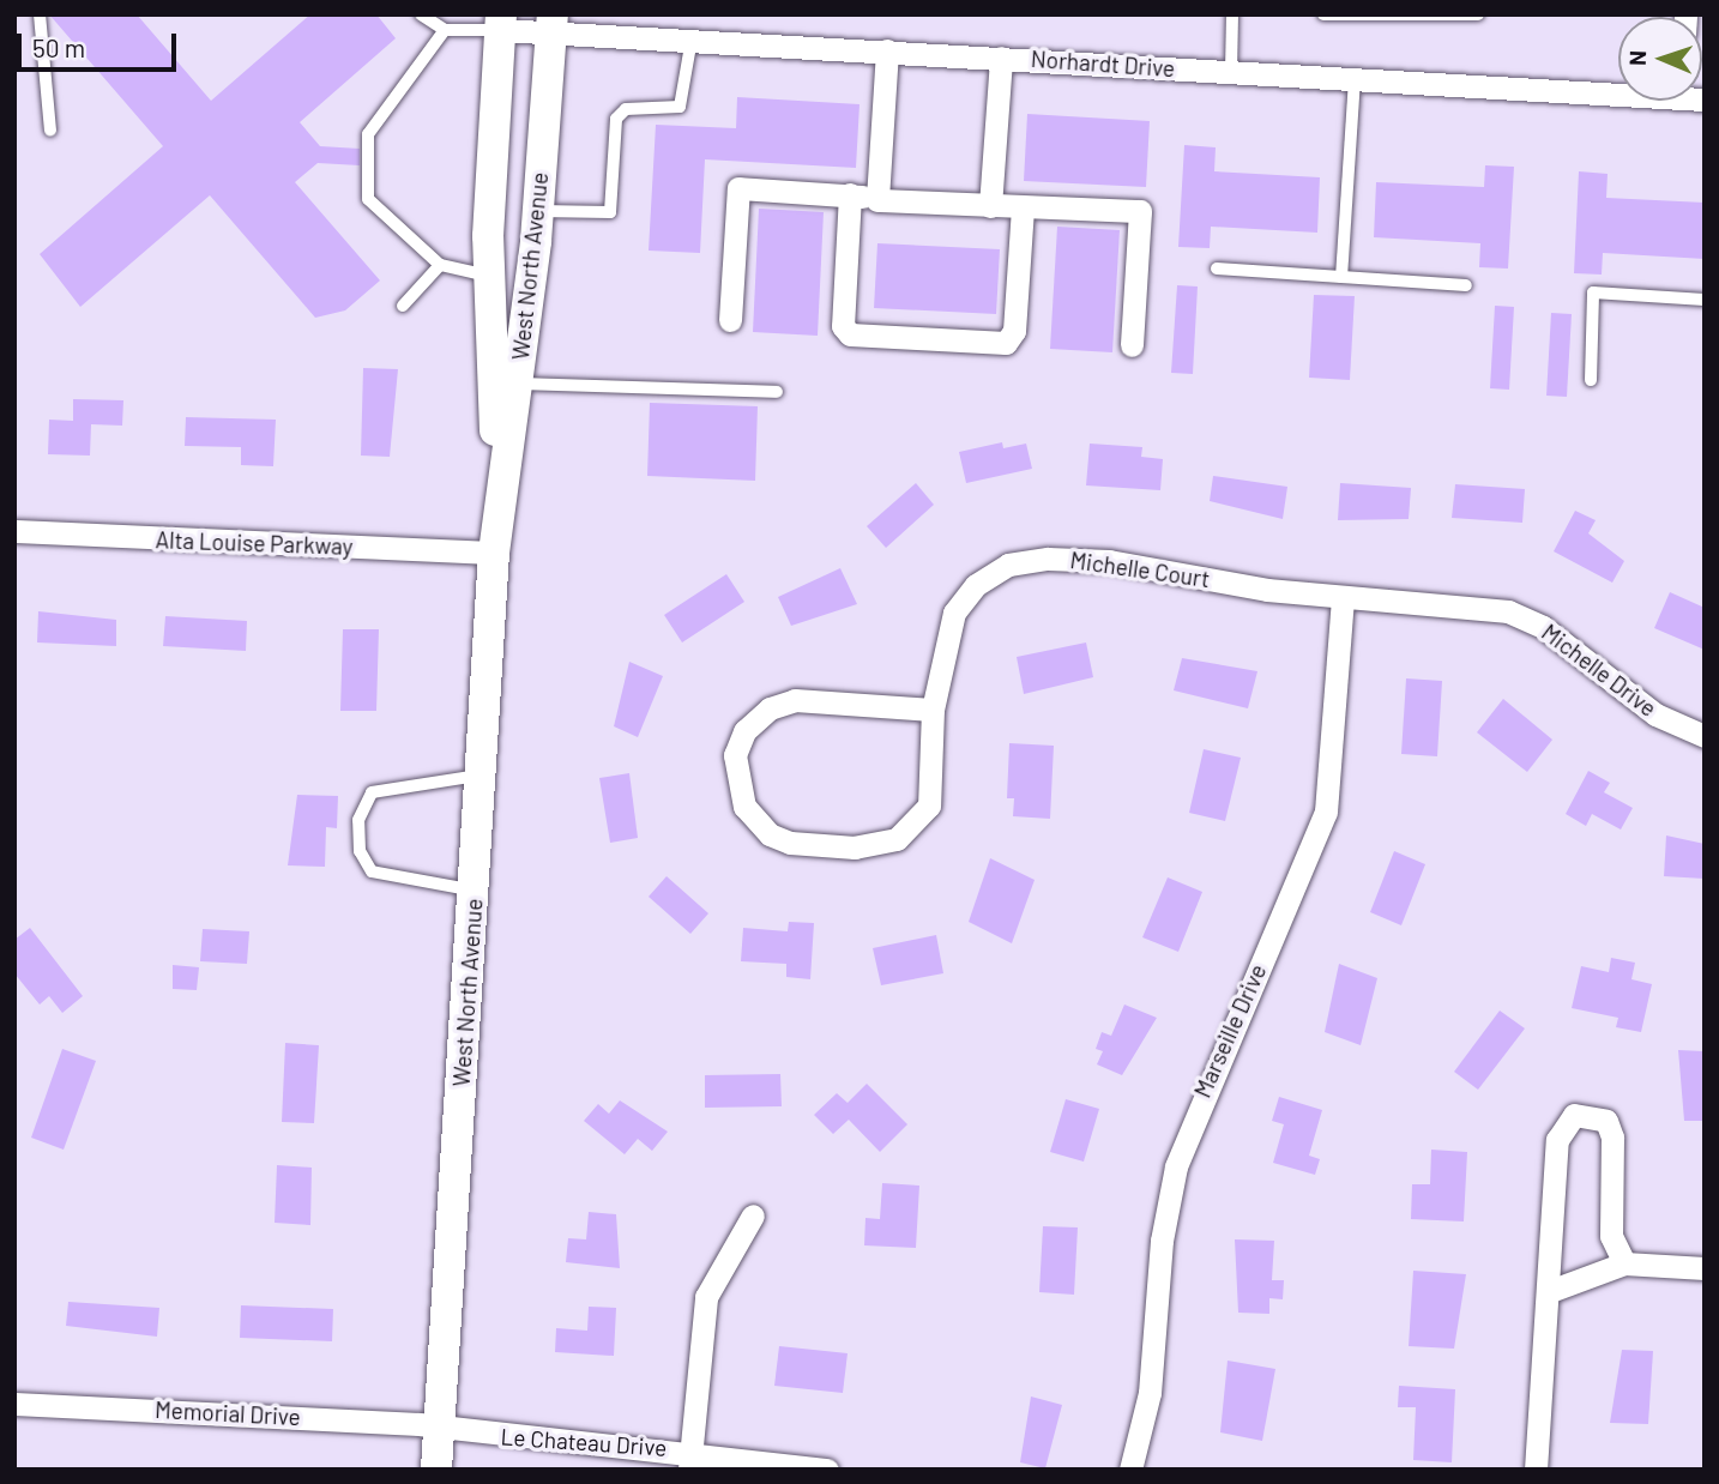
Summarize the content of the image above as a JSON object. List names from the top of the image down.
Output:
{
  "streets": {
    "main road": ["West North Avenue"],
    "street": [
      "Norhardt Drive",
      "Alta Louise Parkway",
      "Michelle Court",
      "Michelle Drive",
      "Marseille Drive",
      "Memorial Drive",
      "Le Chateau Drive"
    ]
  },
  "crossings": [
    ["Norhardt Drive", "West North Avenue"],
    ["West North Avenue", "Alta Louise Parkway"],
    ["West North Avenue", "Memorial Drive"],
    ["West North Avenue", "Le Chateau Drive"],
    ["Michelle Court", "Michelle Drive"],
    ["Michelle Court", "Marseille Drive"],
    ["Michelle Drive", "Marseille Drive"],
    ["Memorial Drive", "Le Chateau Drive"]
  ],
  "scale_bar": "50 m",
  "north": "left"
}
